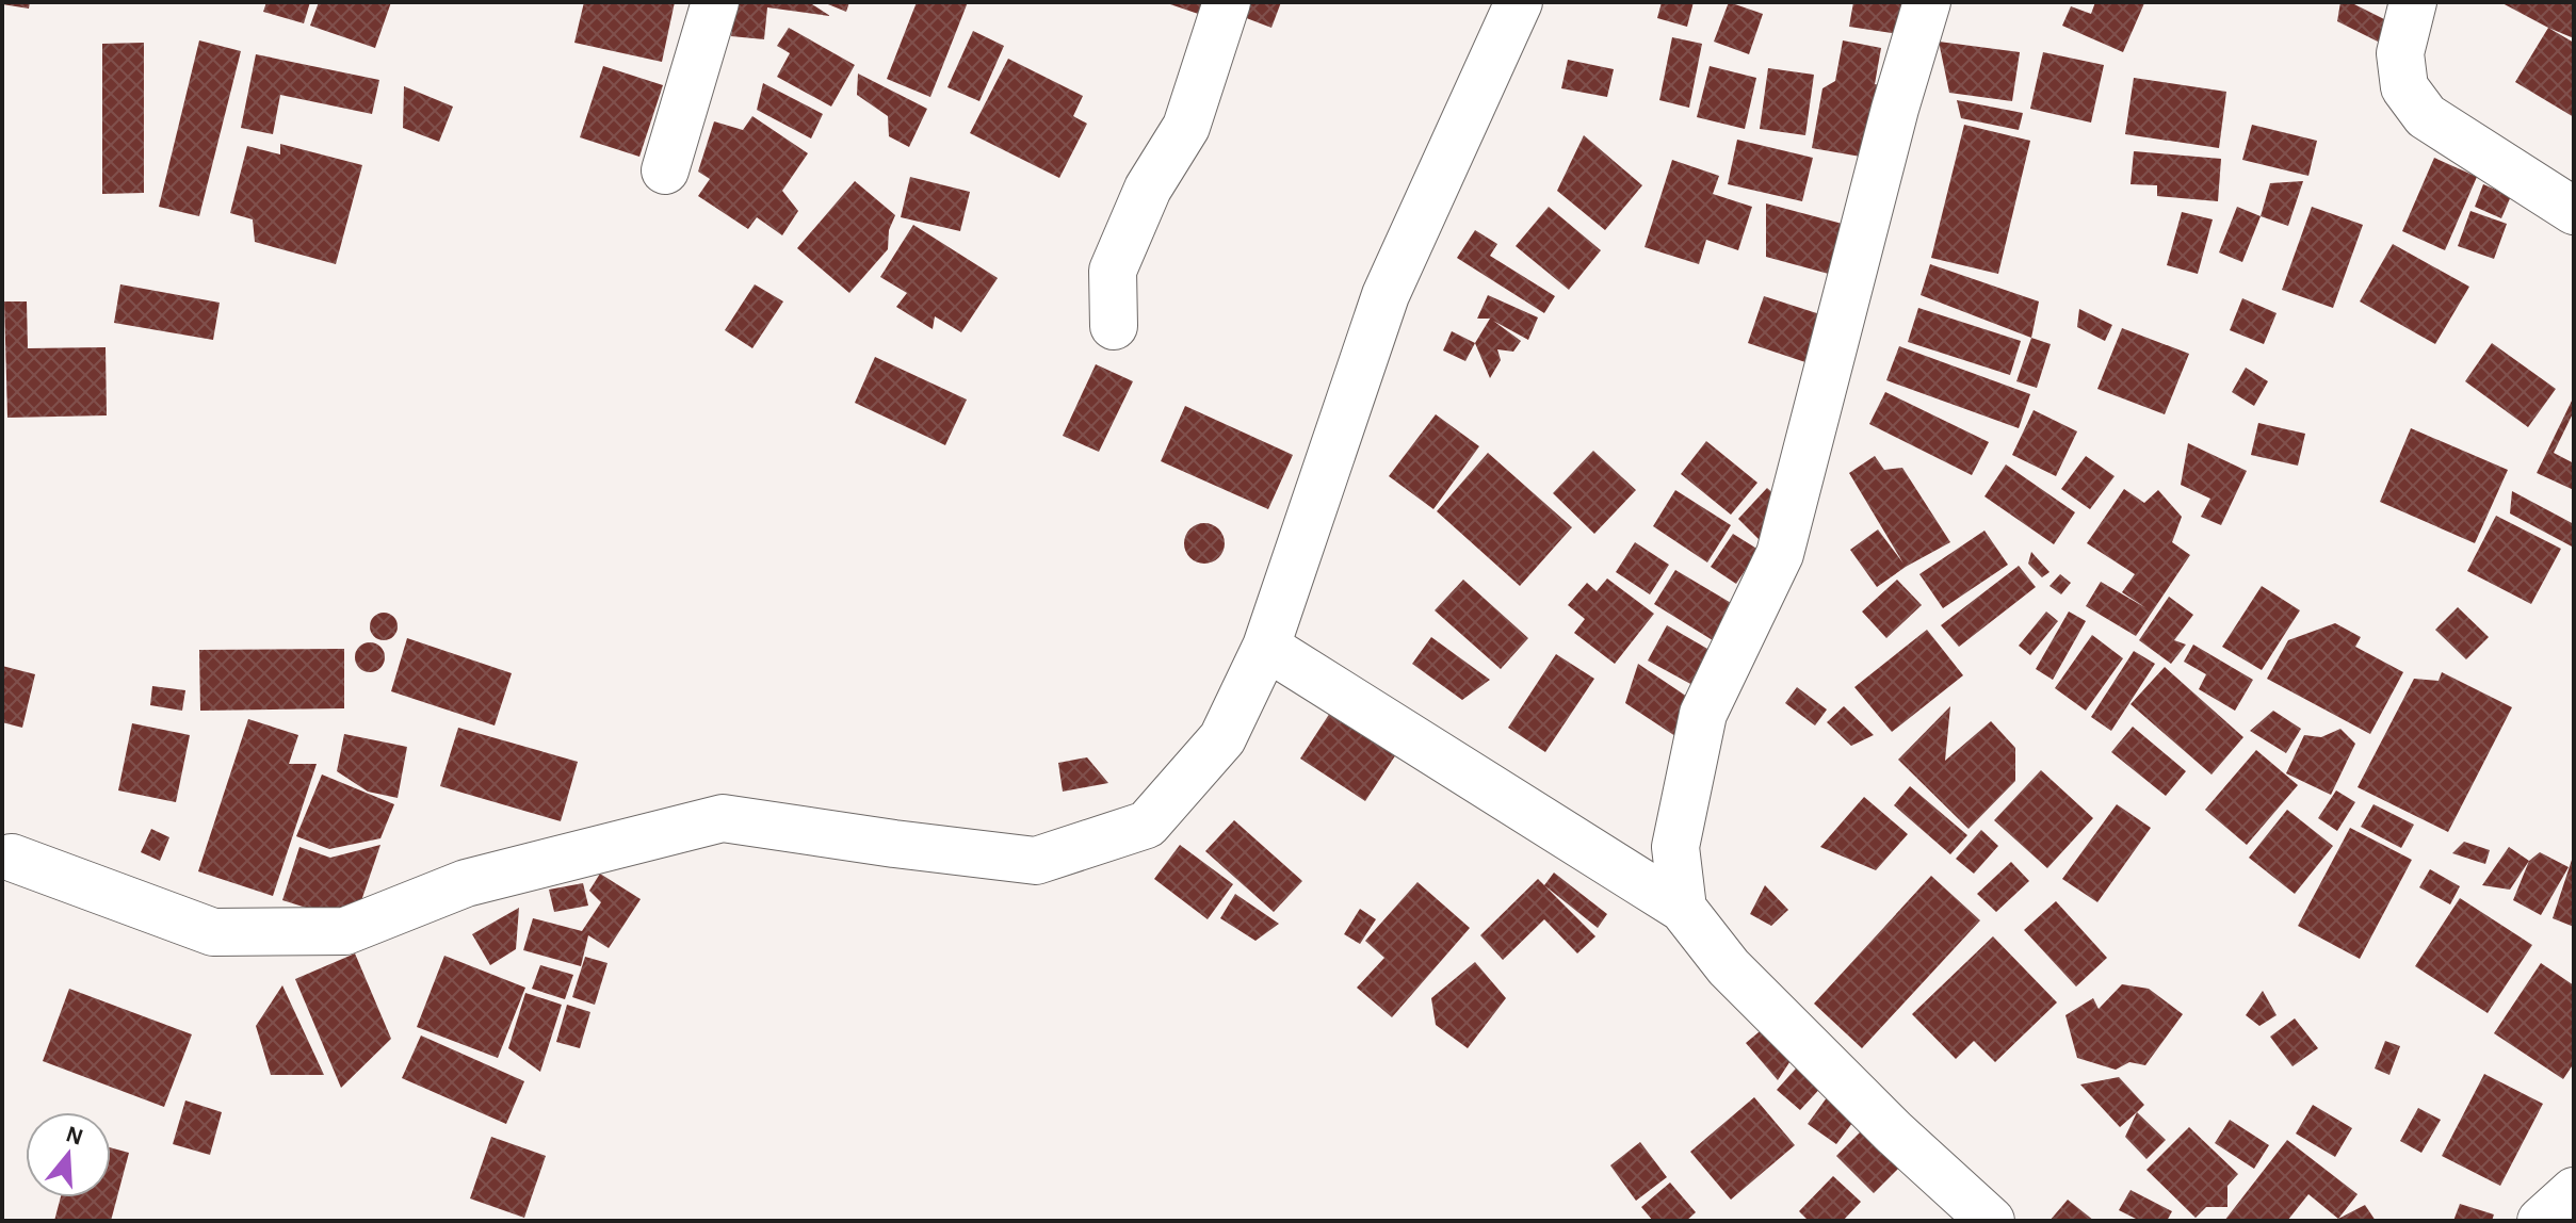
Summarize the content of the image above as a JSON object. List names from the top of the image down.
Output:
{
  "north": "top"
}
